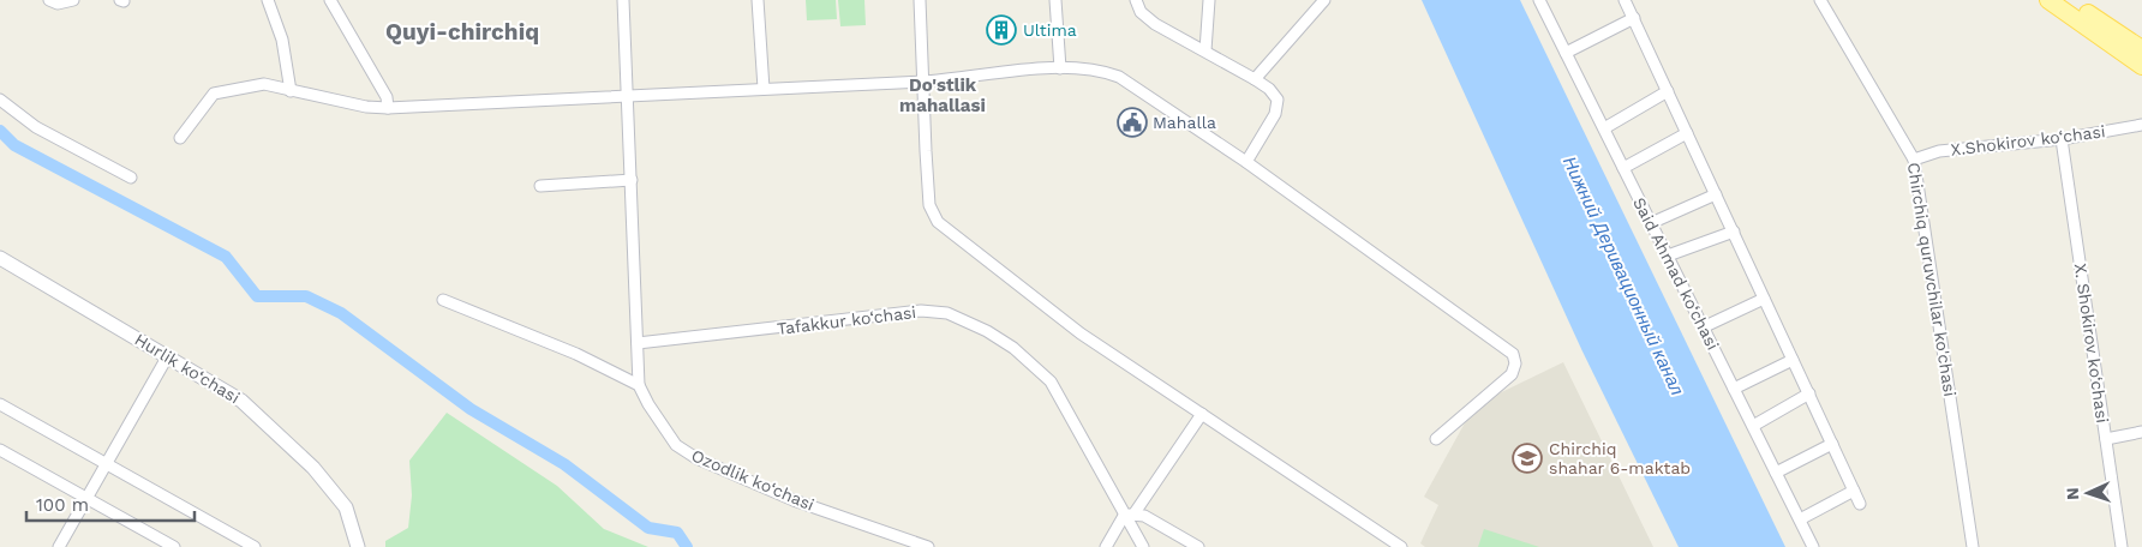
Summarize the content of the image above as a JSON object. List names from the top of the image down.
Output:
{
  "streets": {
    "street": [
      "X.Shokirov ko‘chasi",
      "Said Ahmad ko‘chasi",
      "Chirchiq quruvchilar ko'chasi",
      "Tafakkur ko‘chasi",
      "X. Shokirov ko‘chasi",
      "Hurlik ko‘chasi",
      "Ozodlik ko‘chasi"
    ]
  },
  "crossings": [
    ["X.Shokirov ko‘chasi", "Chirchiq quruvchilar ko'chasi"],
    ["X.Shokirov ko‘chasi", "X. Shokirov ko‘chasi"]
  ],
  "districts": ["Quyi-chirchiq", "Do'stlik mahallasi"],
  "water": ["Нижний Деривационный канал"],
  "places": {
    "building": ["Ultima"],
    "public building": ["Mahalla"],
    "school or university": ["Chirchiq shahar 6-maktab"]
  },
  "scale_bar": "100 m",
  "north": "left"
}
